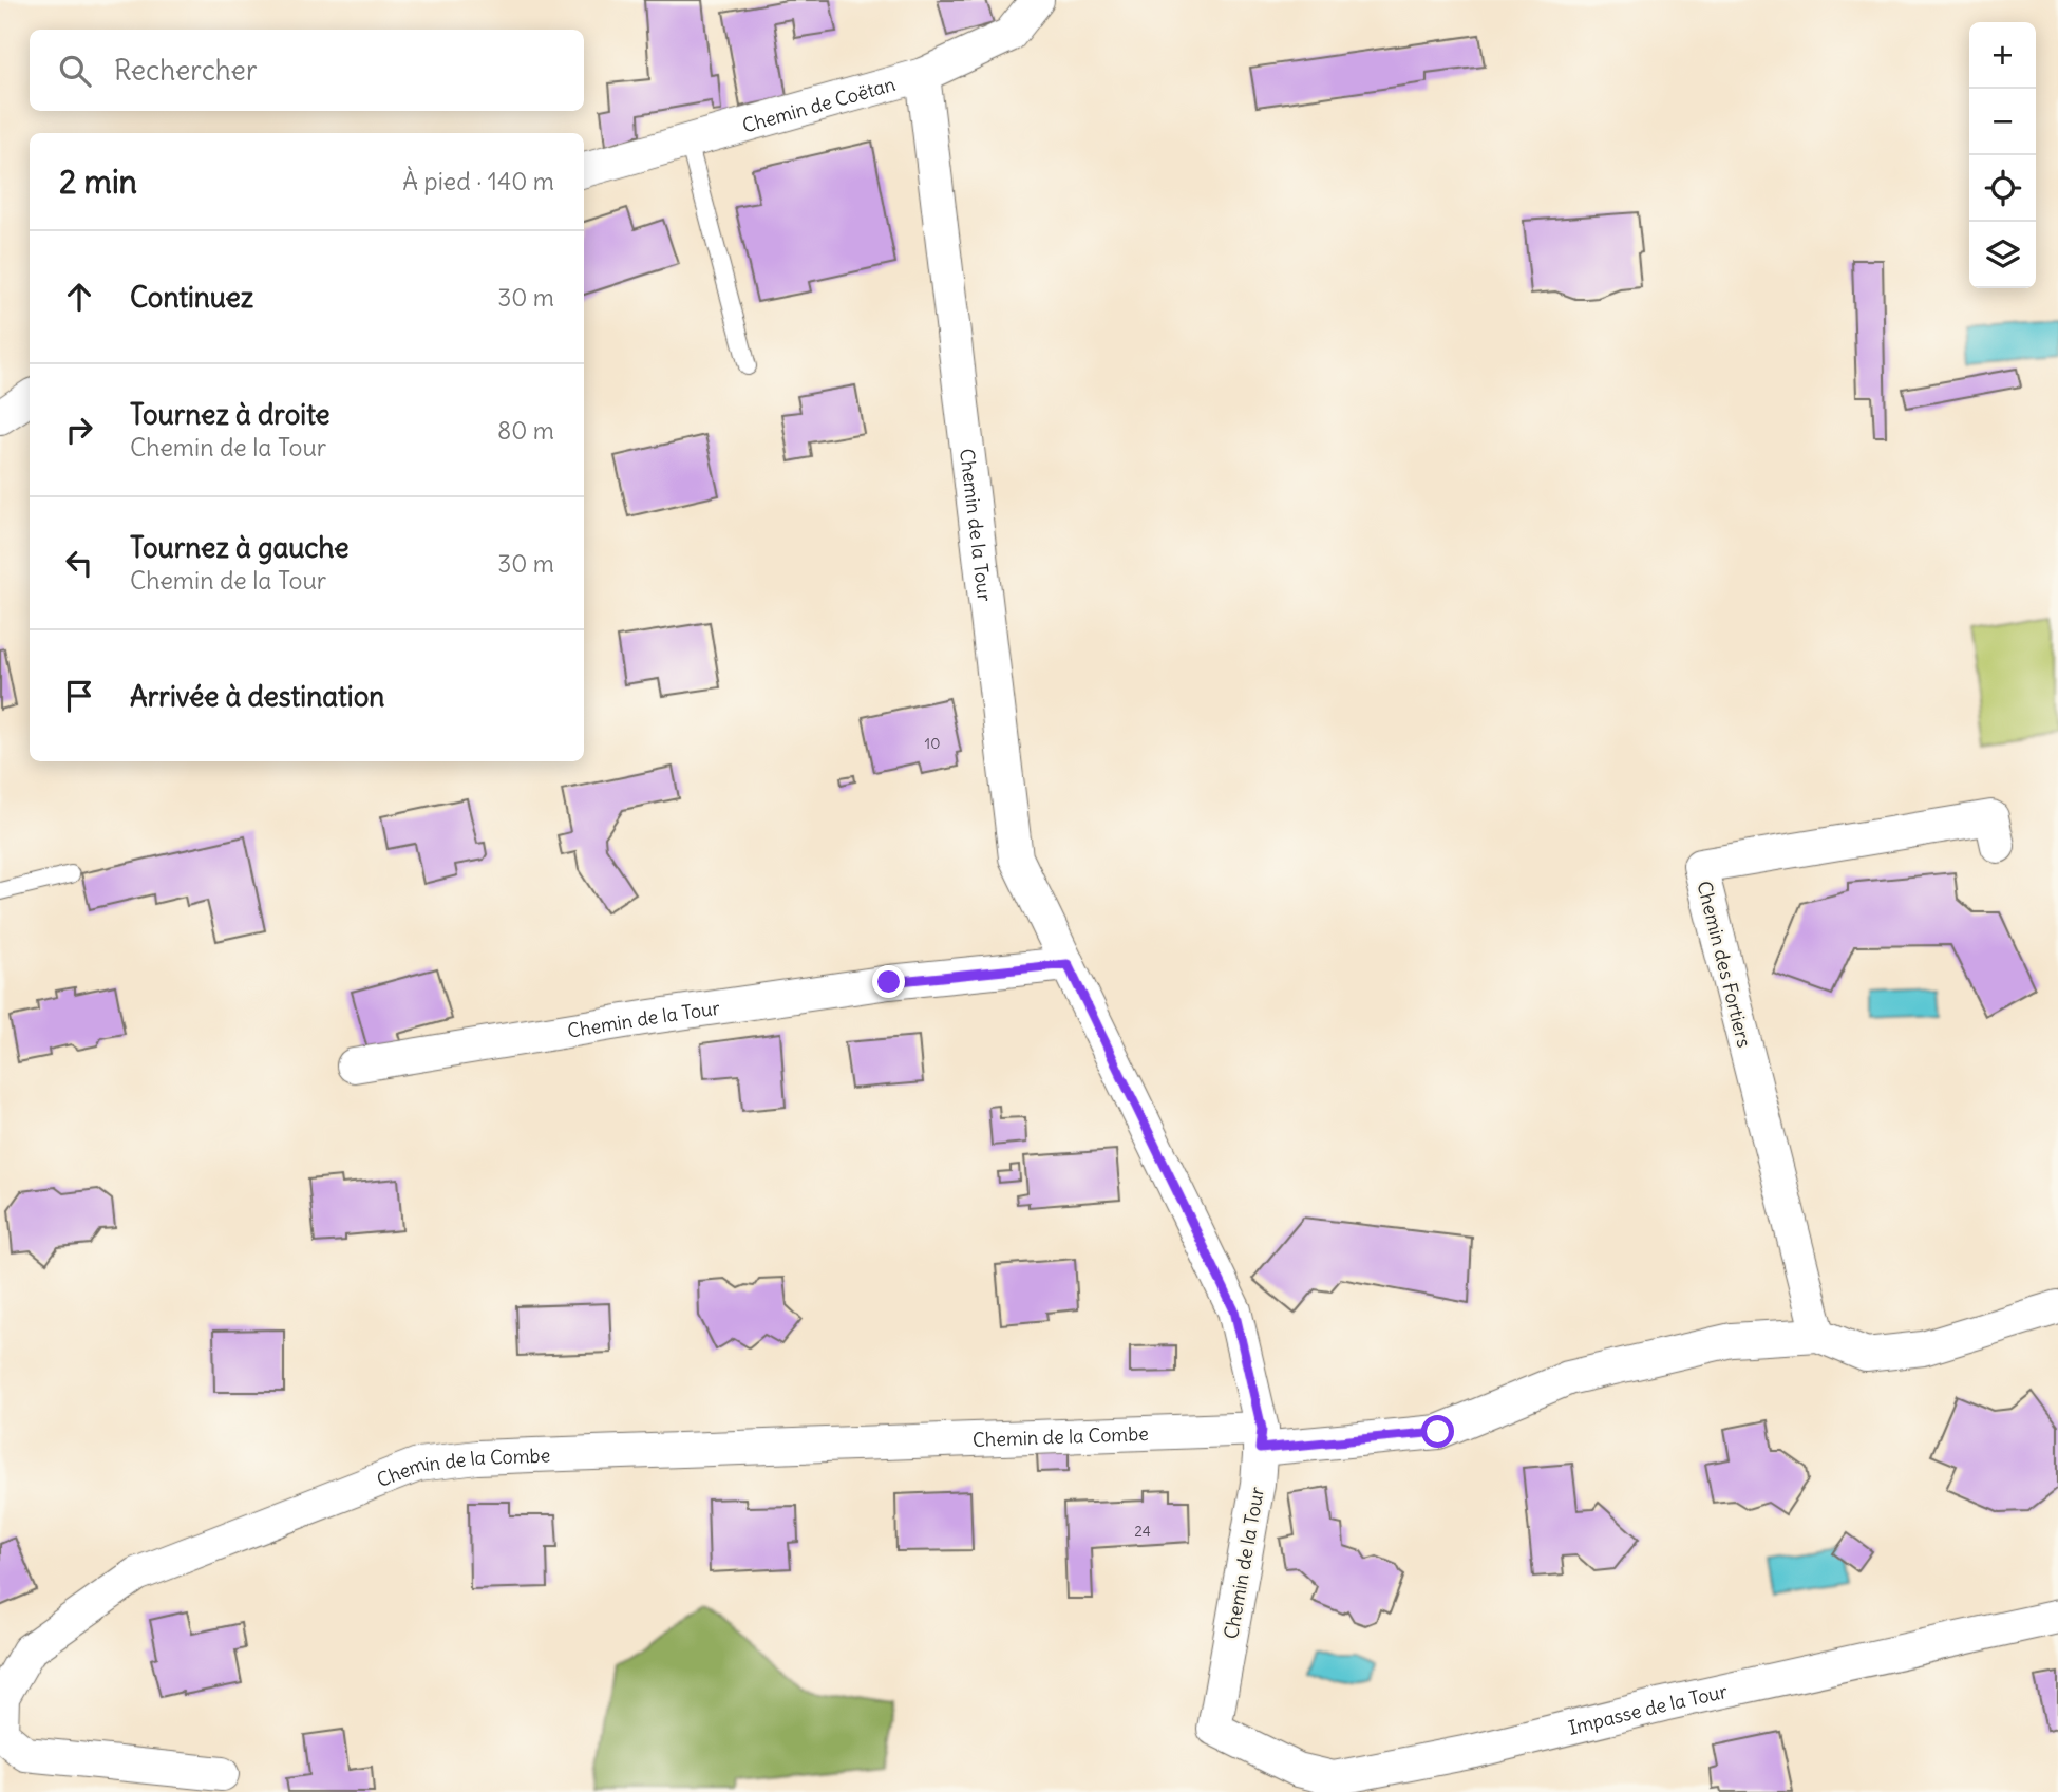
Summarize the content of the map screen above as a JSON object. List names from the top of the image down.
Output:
{
  "streets": {
    "street": [
      "Chemin de Coëtan",
      "Chemin de la Tour",
      "Chemin des Fortiers",
      "Chemin de la Combe",
      "Impasse de la Tour"
    ]
  },
  "crossings": [
    ["Chemin de Coëtan", "Chemin de la Tour"],
    ["Chemin de la Tour", "Chemin de la Combe"],
    ["Chemin de la Tour", "Impasse de la Tour"]
  ],
  "house_numbers": ["10", "24"],
  "page": {
    "map_buttons": ["+", "−"],
    "search": "Rechercher",
    "heading": ["2 min", "À pied · 140 m"],
    "list": [
      ["Continuez", "30 m"],
      ["Tournez à droite", "Chemin de la Tour", "80 m"],
      ["Tournez à gauche", "Chemin de la Tour", "30 m"],
      "Arrivée à destination"
    ]
  }
}
